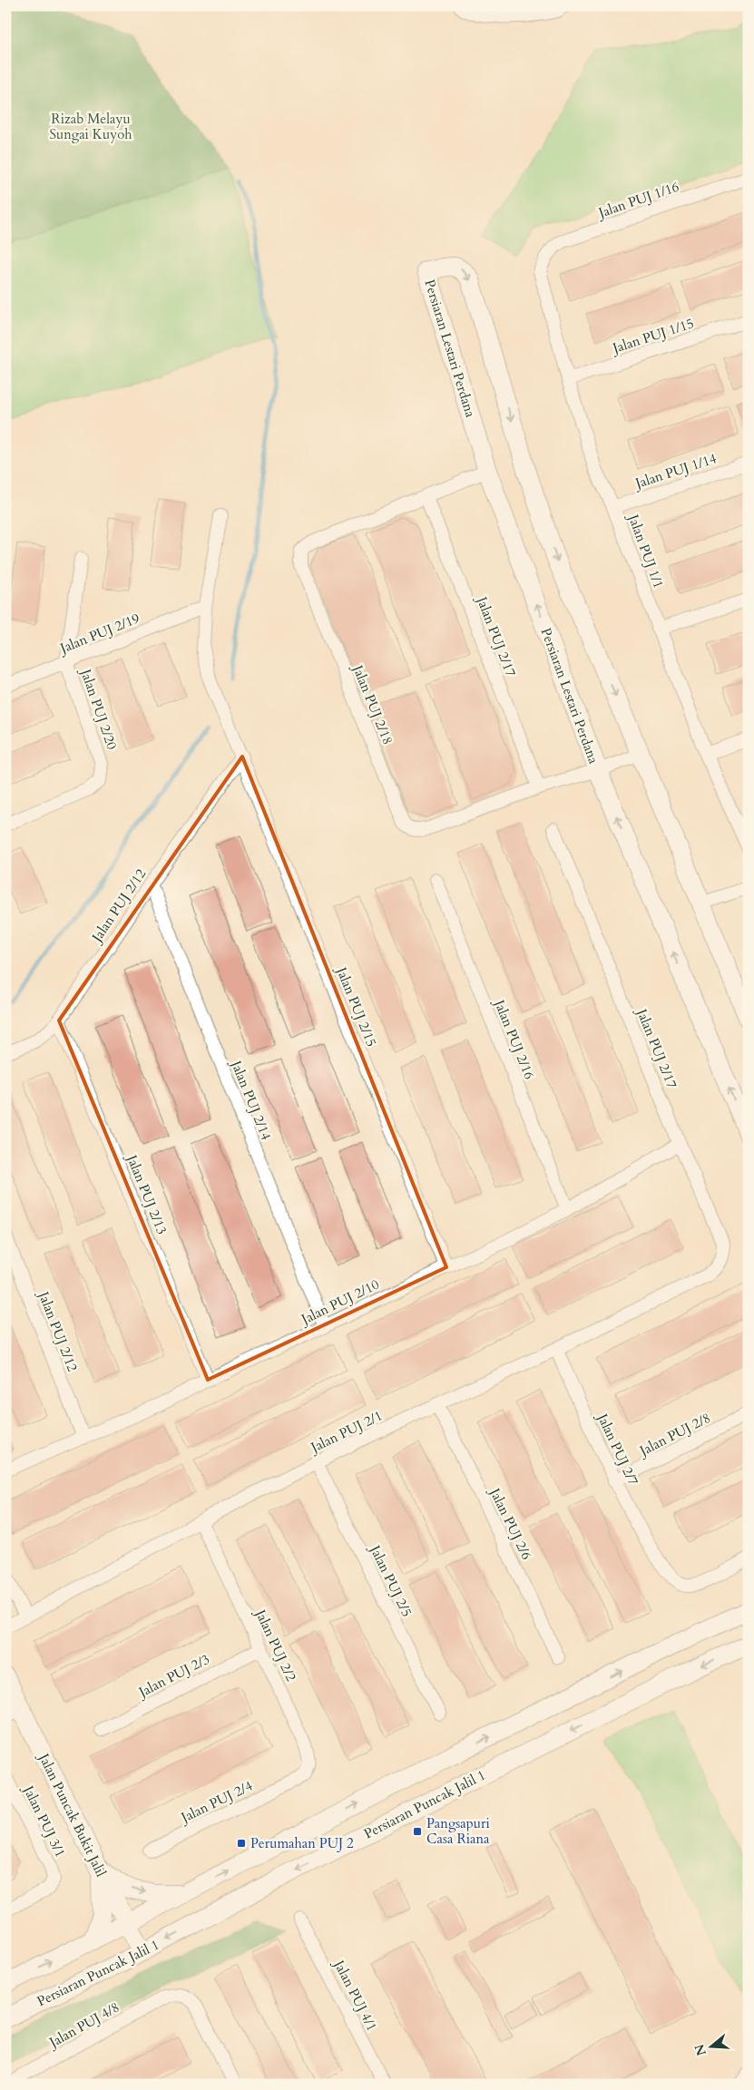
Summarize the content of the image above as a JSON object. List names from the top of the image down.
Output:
{
  "streets": {
    "main road": ["Persiaran Lestari Perdana", "Persiaran Puncak Jalil 1", "Jalan Puncak Bukit Jalil"],
    "street": [
      "Jalan PUJ 1/16",
      "Jalan PUJ 1/15",
      "Jalan PUJ 1/14",
      "Jalan PUJ 1/1",
      "Jalan PUJ 2/19",
      "Jalan PUJ 2/17",
      "Jalan PUJ 2/18",
      "Jalan PUJ 2/20",
      "Jalan PUJ 2/12",
      "Jalan PUJ 2/15",
      "Jalan PUJ 2/16",
      "Jalan PUJ 2/14",
      "Jalan PUJ 2/13",
      "Jalan PUJ 2/10",
      "Jalan PUJ 2/1",
      "Jalan PUJ 2/8",
      "Jalan PUJ 2/7",
      "Jalan PUJ 2/6",
      "Jalan PUJ 2/5",
      "Jalan PUJ 2/2",
      "Jalan PUJ 2/3",
      "Jalan PUJ 2/4",
      "Jalan PUJ 3/1",
      "Jalan PUJ 4/1",
      "Jalan PUJ 4/8"
    ]
  },
  "crossings": [
    ["Jalan PUJ 1/16", "Jalan PUJ 1/1"],
    ["Jalan PUJ 1/15", "Jalan PUJ 1/1"],
    ["Persiaran Lestari Perdana", "Jalan PUJ 2/18"],
    ["Jalan PUJ 1/14", "Jalan PUJ 1/1"],
    ["Jalan PUJ 2/19", "Jalan PUJ 2/20"],
    ["Jalan PUJ 2/17", "Jalan PUJ 2/18"],
    ["Jalan PUJ 2/17", "Jalan PUJ 2/10"],
    ["Jalan PUJ 2/17", "Jalan PUJ 2/1"],
    ["Jalan PUJ 2/12", "Jalan PUJ 2/15"],
    ["Jalan PUJ 2/12", "Jalan PUJ 2/14"],
    ["Jalan PUJ 2/12", "Jalan PUJ 2/13"],
    ["Jalan PUJ 2/12", "Jalan PUJ 2/10"],
    ["Jalan PUJ 2/15", "Jalan PUJ 2/10"],
    ["Jalan PUJ 2/16", "Jalan PUJ 2/10"],
    ["Jalan PUJ 2/14", "Jalan PUJ 2/10"],
    ["Jalan PUJ 2/13", "Jalan PUJ 2/10"],
    ["Jalan PUJ 2/1", "Jalan PUJ 2/7"],
    ["Jalan PUJ 2/1", "Jalan PUJ 2/6"],
    ["Jalan PUJ 2/1", "Jalan PUJ 2/5"],
    ["Jalan PUJ 2/1", "Jalan PUJ 2/2"],
    ["Jalan PUJ 2/8", "Jalan PUJ 2/7"],
    ["Jalan PUJ 2/2", "Jalan PUJ 2/3"],
    ["Jalan PUJ 2/2", "Jalan PUJ 2/4"],
    ["Persiaran Puncak Jalil 1", "Jalan Puncak Bukit Jalil"]
  ],
  "parks": ["Rizab Melayu Sungai Kuyoh"],
  "places": {
    "transit": ["Pangsapuri Casa Riana", "Perumahan PUJ 2"]
  },
  "north": "left"
}
